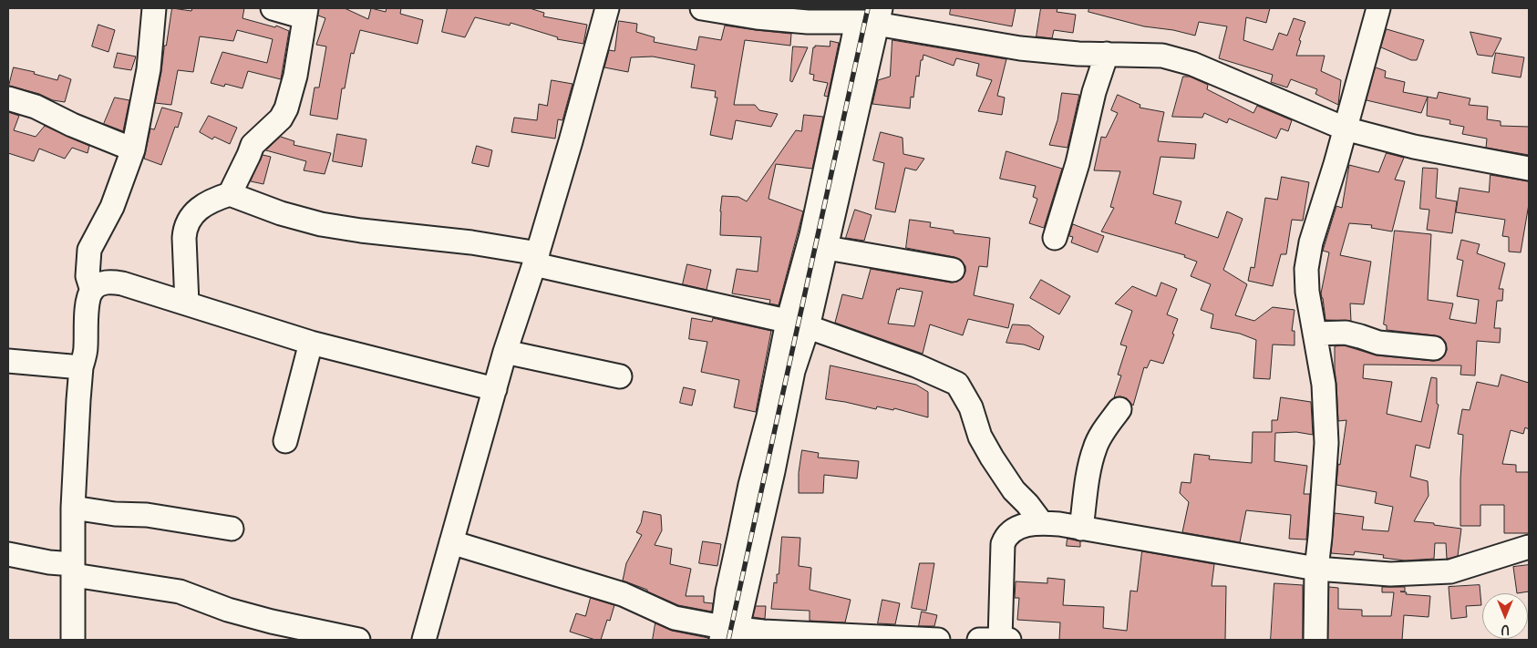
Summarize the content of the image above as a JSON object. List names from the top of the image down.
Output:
{
  "north": "bottom"
}
